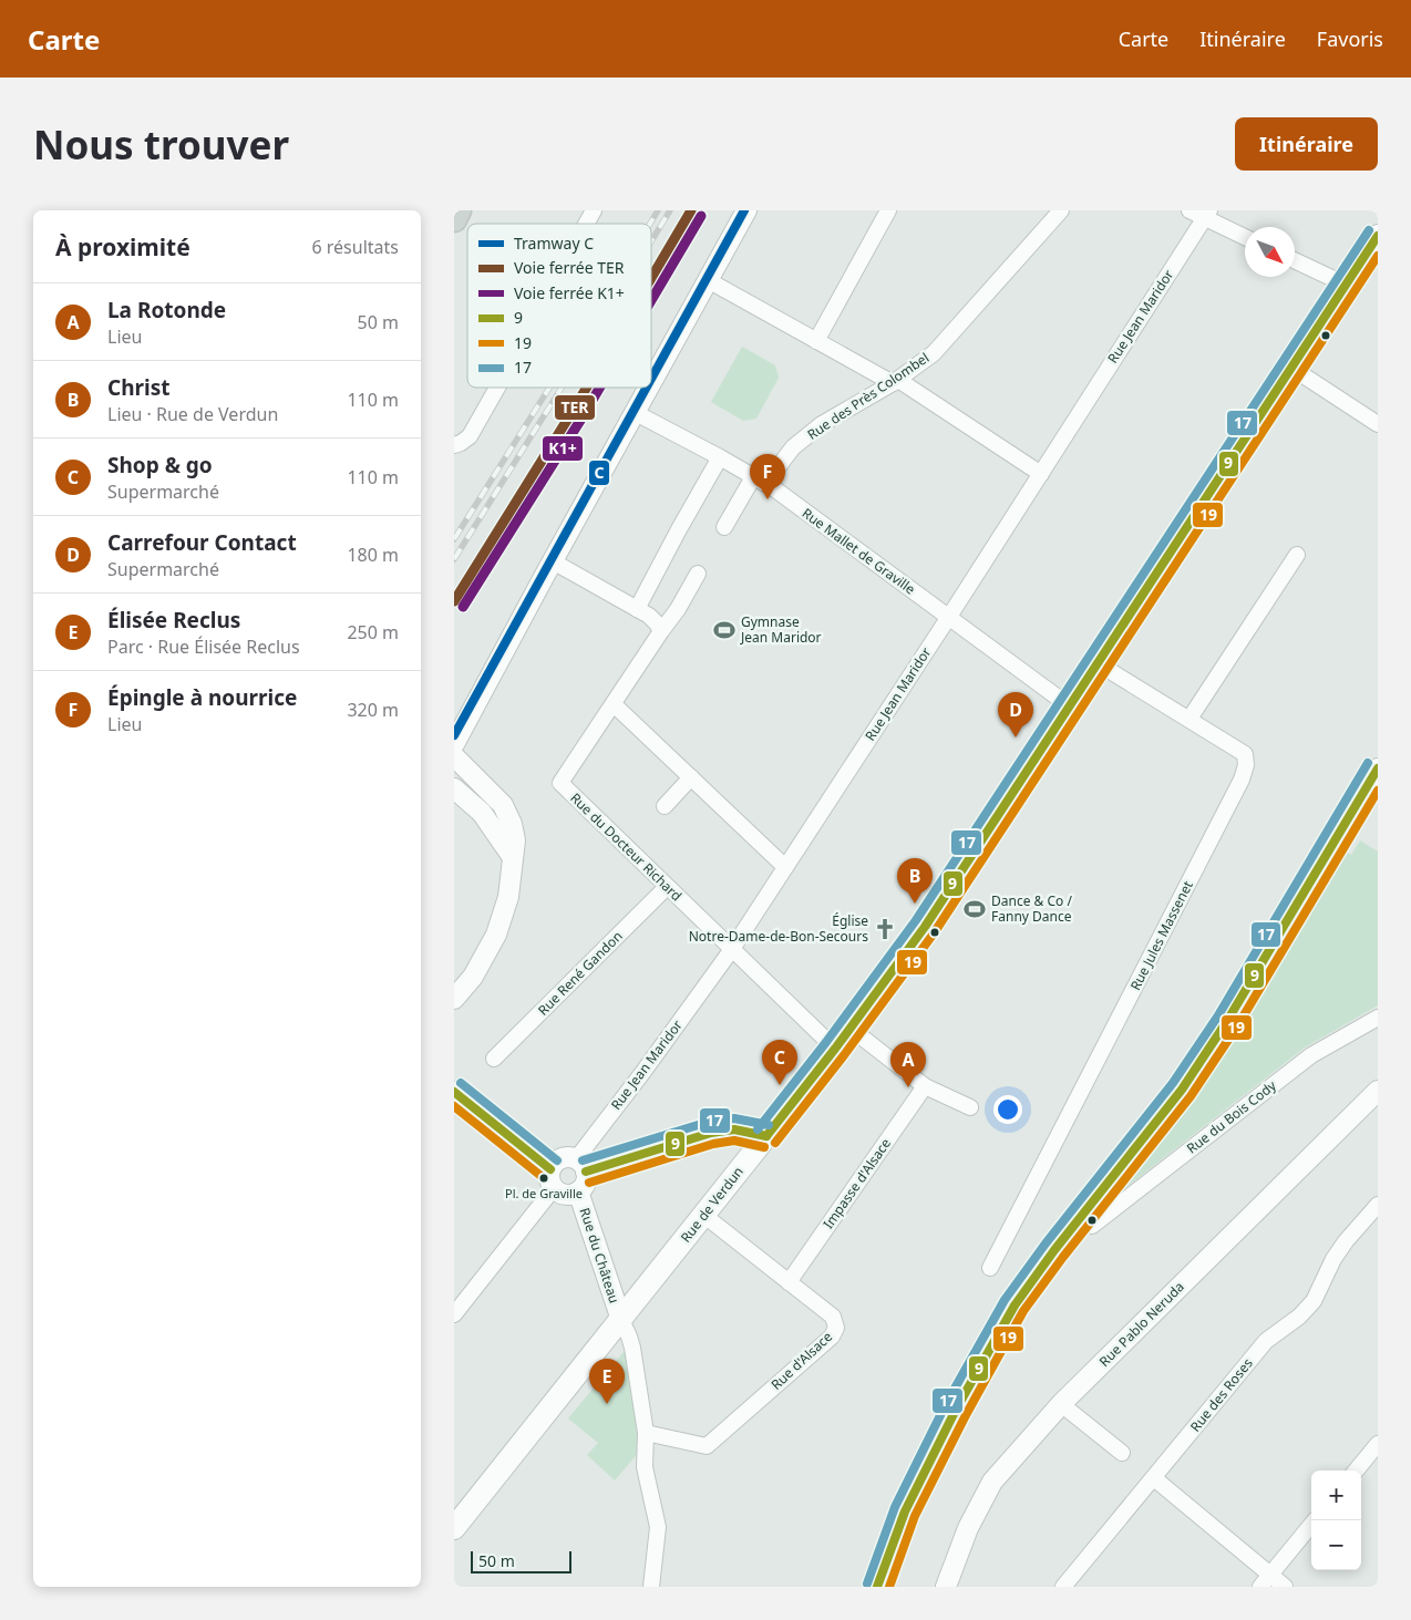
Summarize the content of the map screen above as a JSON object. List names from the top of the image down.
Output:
{
  "streets": {
    "main road": ["Rue de Verdun"],
    "street": [
      "Rue Jean Maridor",
      "Rue des Près Colombel",
      "Rue Mallet de Graville",
      "Rue du Docteur Richard",
      "Rue Jules Massenet",
      "Rue René Gandon",
      "Rue du Bois Cody",
      "Impasse d'Alsace",
      "Rue du Château",
      "Rue Pablo Neruda",
      "Rue d'Alsace",
      "Rue des Roses"
    ]
  },
  "crossings": [
    ["Rue Jean Maridor", "Rue Mallet de Graville"],
    ["Rue Jean Maridor", "Rue du Docteur Richard"],
    ["Rue Jean Maridor", "Rue du Château"],
    ["Rue des Près Colombel", "Rue Mallet de Graville"],
    ["Rue Mallet de Graville", "Rue de Verdun"],
    ["Rue du Docteur Richard", "Rue René Gandon"],
    ["Rue du Docteur Richard", "Rue de Verdun"],
    ["Rue Jules Massenet", "Rue de Verdun"],
    ["Impasse d'Alsace", "Rue d'Alsace"],
    ["Rue de Verdun", "Rue du Château"],
    ["Rue de Verdun", "Rue d'Alsace"]
  ],
  "places": {
    "sports": ["Gymnase Jean Maridor", "Dance & Co / Fanny Dance"],
    "church": ["Église Notre-Dame-de-Bon-Secours"],
    "other": ["Pl. de Graville"]
  },
  "lines": [
    "tram line C",
    "rail line TER",
    "rail line K1+",
    "transit line 17",
    "transit line 9",
    "transit line 19"
  ],
  "legend": [
    "Tramway C",
    "Voie ferrée TER",
    "Voie ferrée K1+",
    "9",
    "19",
    "17"
  ],
  "scale_bar": "50 m",
  "north": "bottom right",
  "page": {
    "header": "Carte",
    "nav": ["Carte", "Itinéraire", "Favoris"],
    "buttons": "Itinéraire",
    "title": "Nous trouver",
    "heading": ["À proximité", "6 résultats"],
    "list": [
      {
        "mark": "A",
        "name": "La Rotonde",
        "note": "Lieu",
        "value": "50 m"
      },
      {
        "mark": "B",
        "name": "Christ",
        "note": "Lieu · Rue de Verdun",
        "value": "110 m"
      },
      {
        "mark": "C",
        "name": "Shop & go",
        "note": "Supermarché",
        "value": "110 m"
      },
      {
        "mark": "D",
        "name": "Carrefour Contact",
        "note": "Supermarché",
        "value": "180 m"
      },
      {
        "mark": "E",
        "name": "Élisée Reclus",
        "note": "Parc · Rue Élisée Reclus",
        "value": "250 m"
      },
      {
        "mark": "F",
        "name": "Épingle à nourrice",
        "note": "Lieu",
        "value": "320 m"
      }
    ],
    "pins": [
      "F",
      "D",
      "B",
      "C",
      "A",
      "E"
    ],
    "map_buttons": ["+", "−"],
    "scale": "50 m"
  }
}
